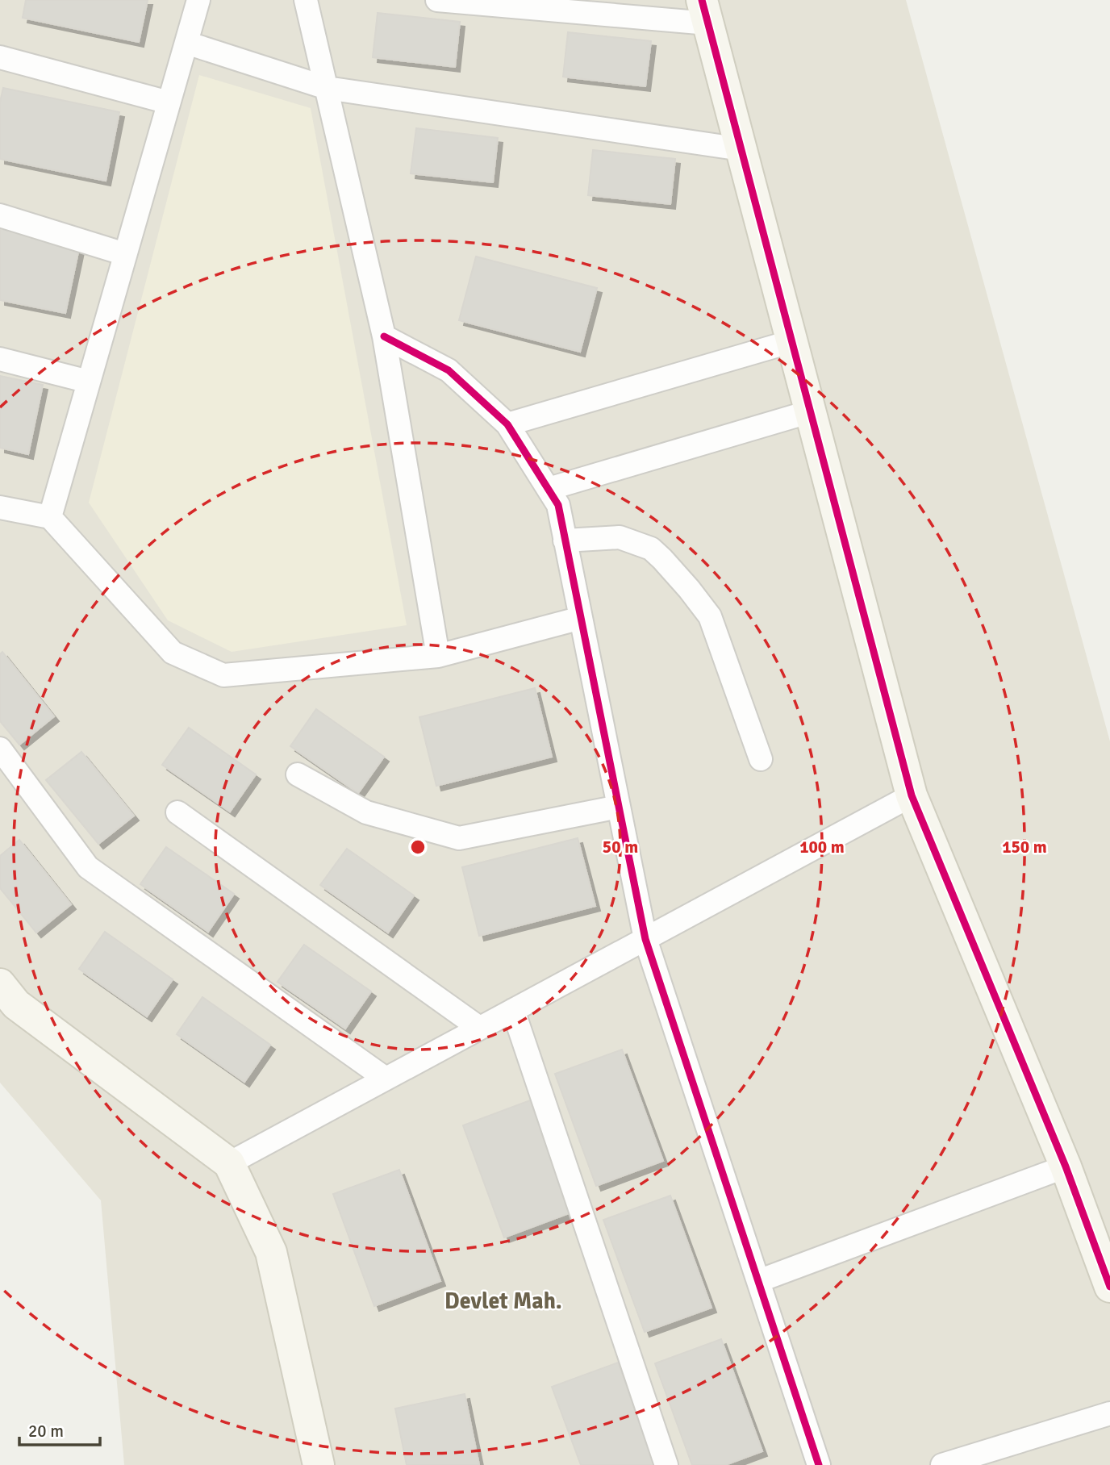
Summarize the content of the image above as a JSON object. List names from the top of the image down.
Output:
{
  "districts": ["Devlet Mah."],
  "scale_bar": "20 m",
  "rings": ["50 m", "100 m", "150 m"]
}
